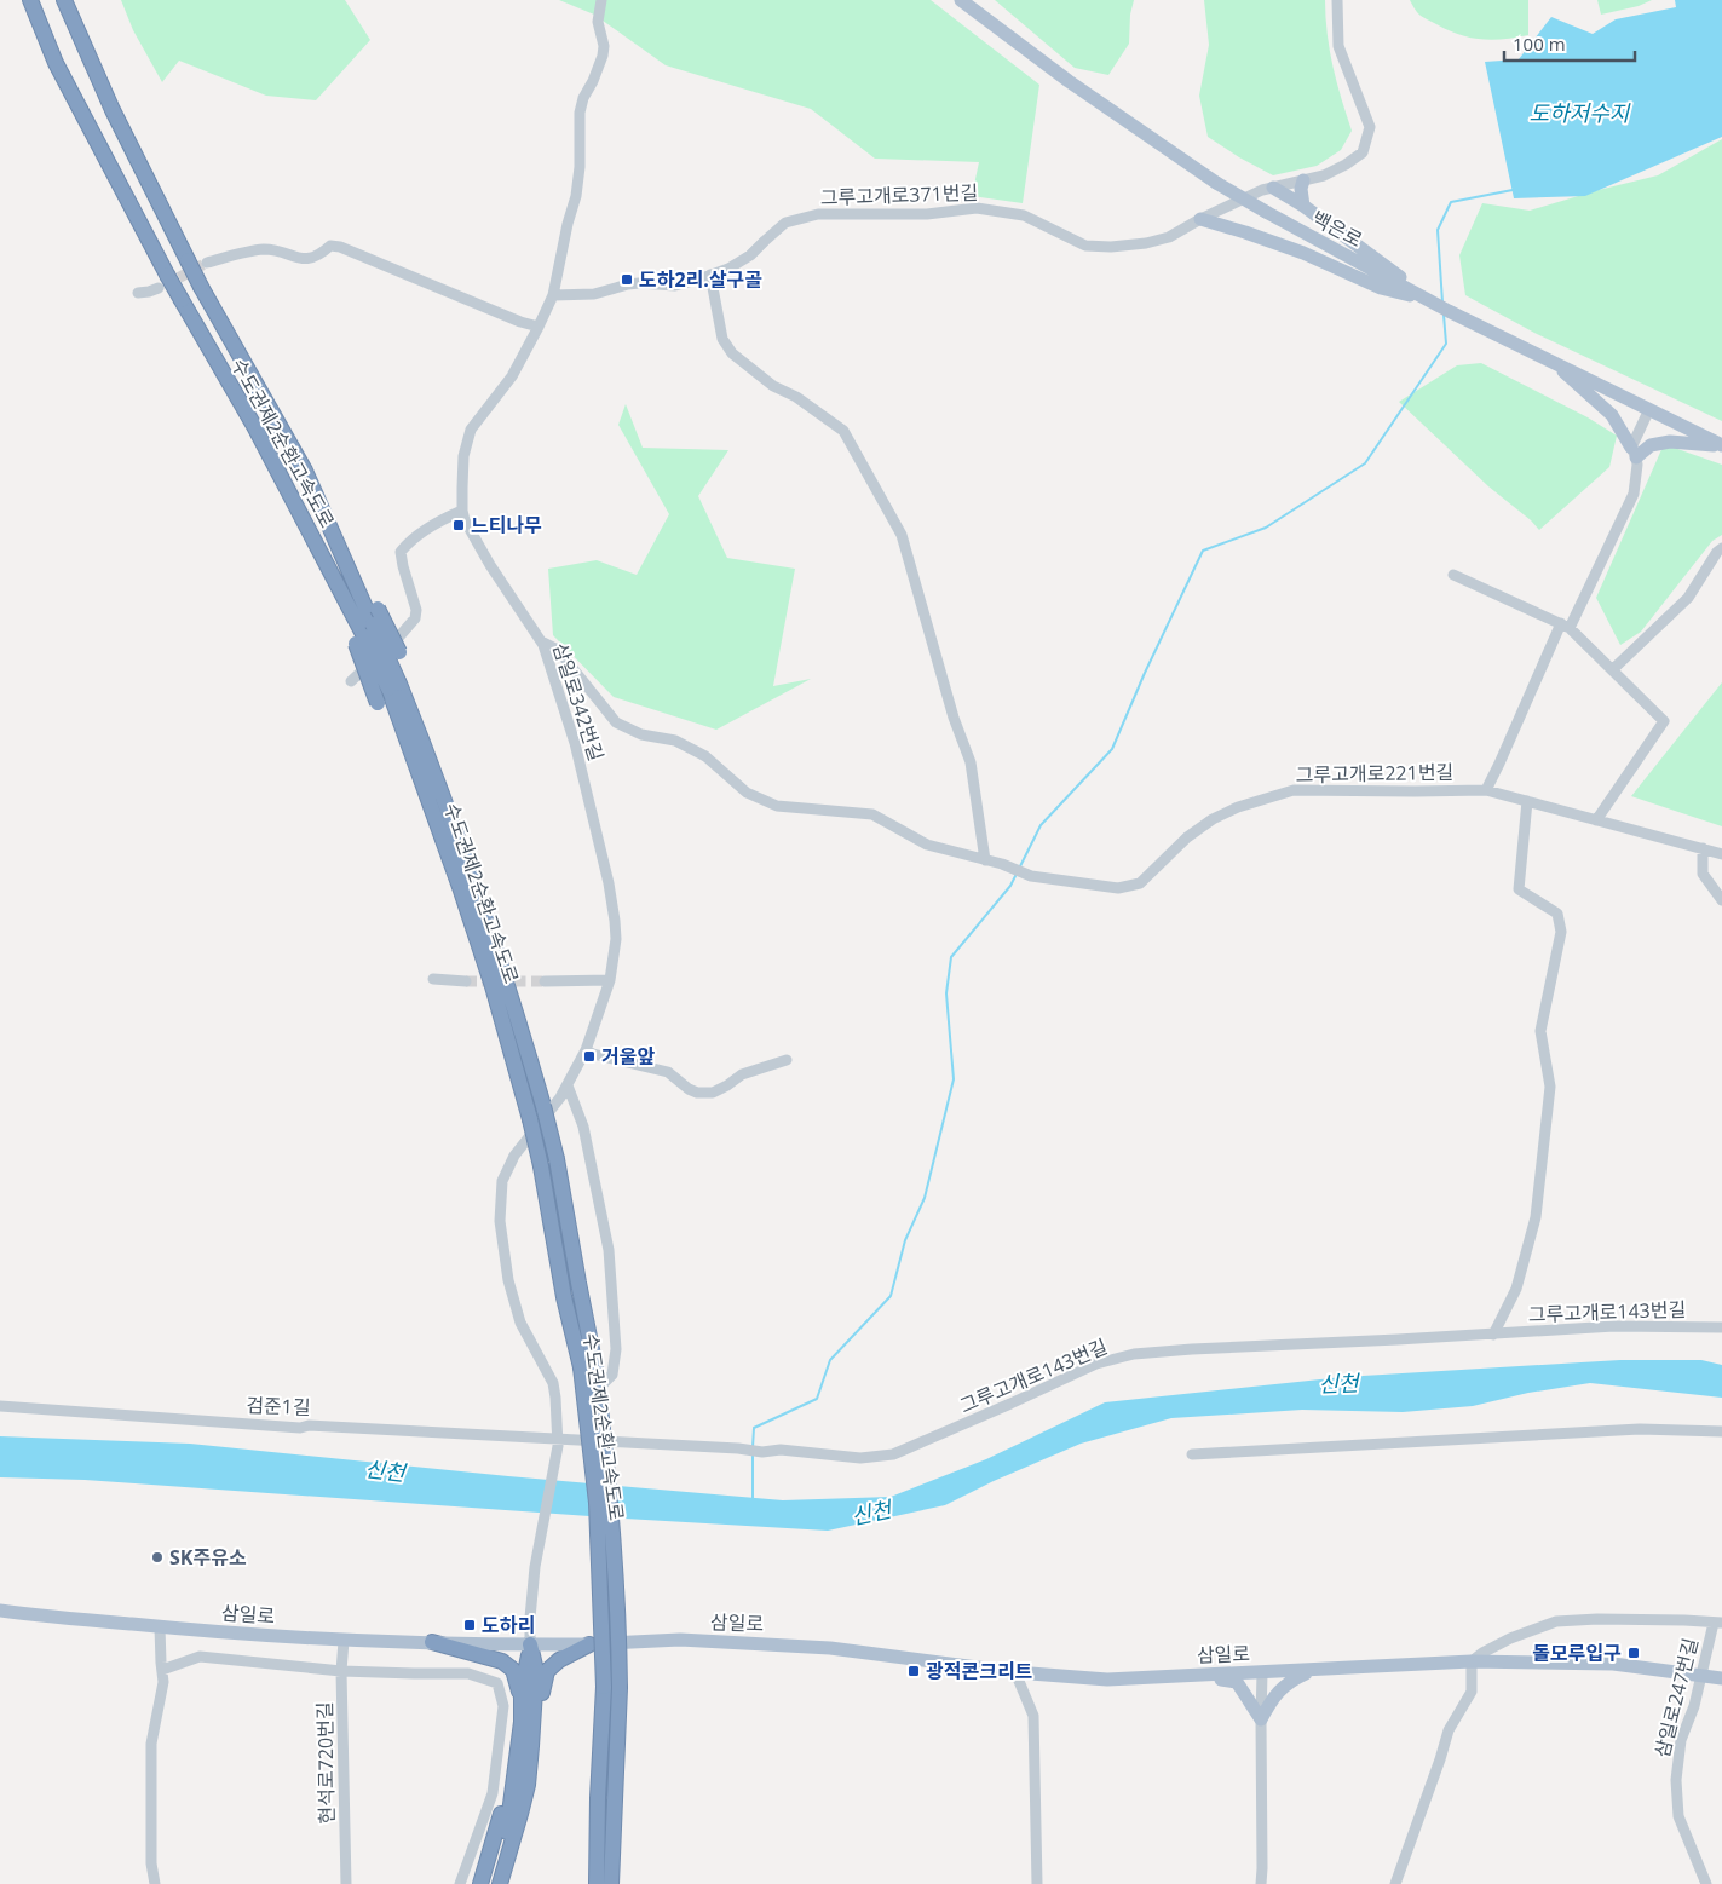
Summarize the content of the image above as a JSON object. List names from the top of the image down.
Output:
{
  "streets": {
    "highway": ["수도권제2순환고속도로"],
    "main road": ["백은로", "삼일로"],
    "street": [
      "그루고개로371번길",
      "삼일로342번길",
      "그루고개로221번길",
      "그루고개로143번길",
      "검준1길",
      "삼일로247번길",
      "현석로720번길"
    ]
  },
  "crossings": [
    ["삼일로342번길", "그루고개로221번길"],
    ["삼일로342번길", "검준1길"],
    ["삼일로342번길", "삼일로"],
    ["그루고개로221번길", "그루고개로143번길"],
    ["그루고개로143번길", "검준1길"],
    ["삼일로", "삼일로247번길"],
    ["삼일로", "현석로720번길"]
  ],
  "water": ["도하저수지", "신천"],
  "places": {
    "transit": [
      "도하2리.살구골",
      "느티나무",
      "거울앞",
      "도하리",
      "돌모루입구",
      "광적콘크리트"
    ],
    "other": ["SK주유소"]
  },
  "scale_bar": "100 m"
}
